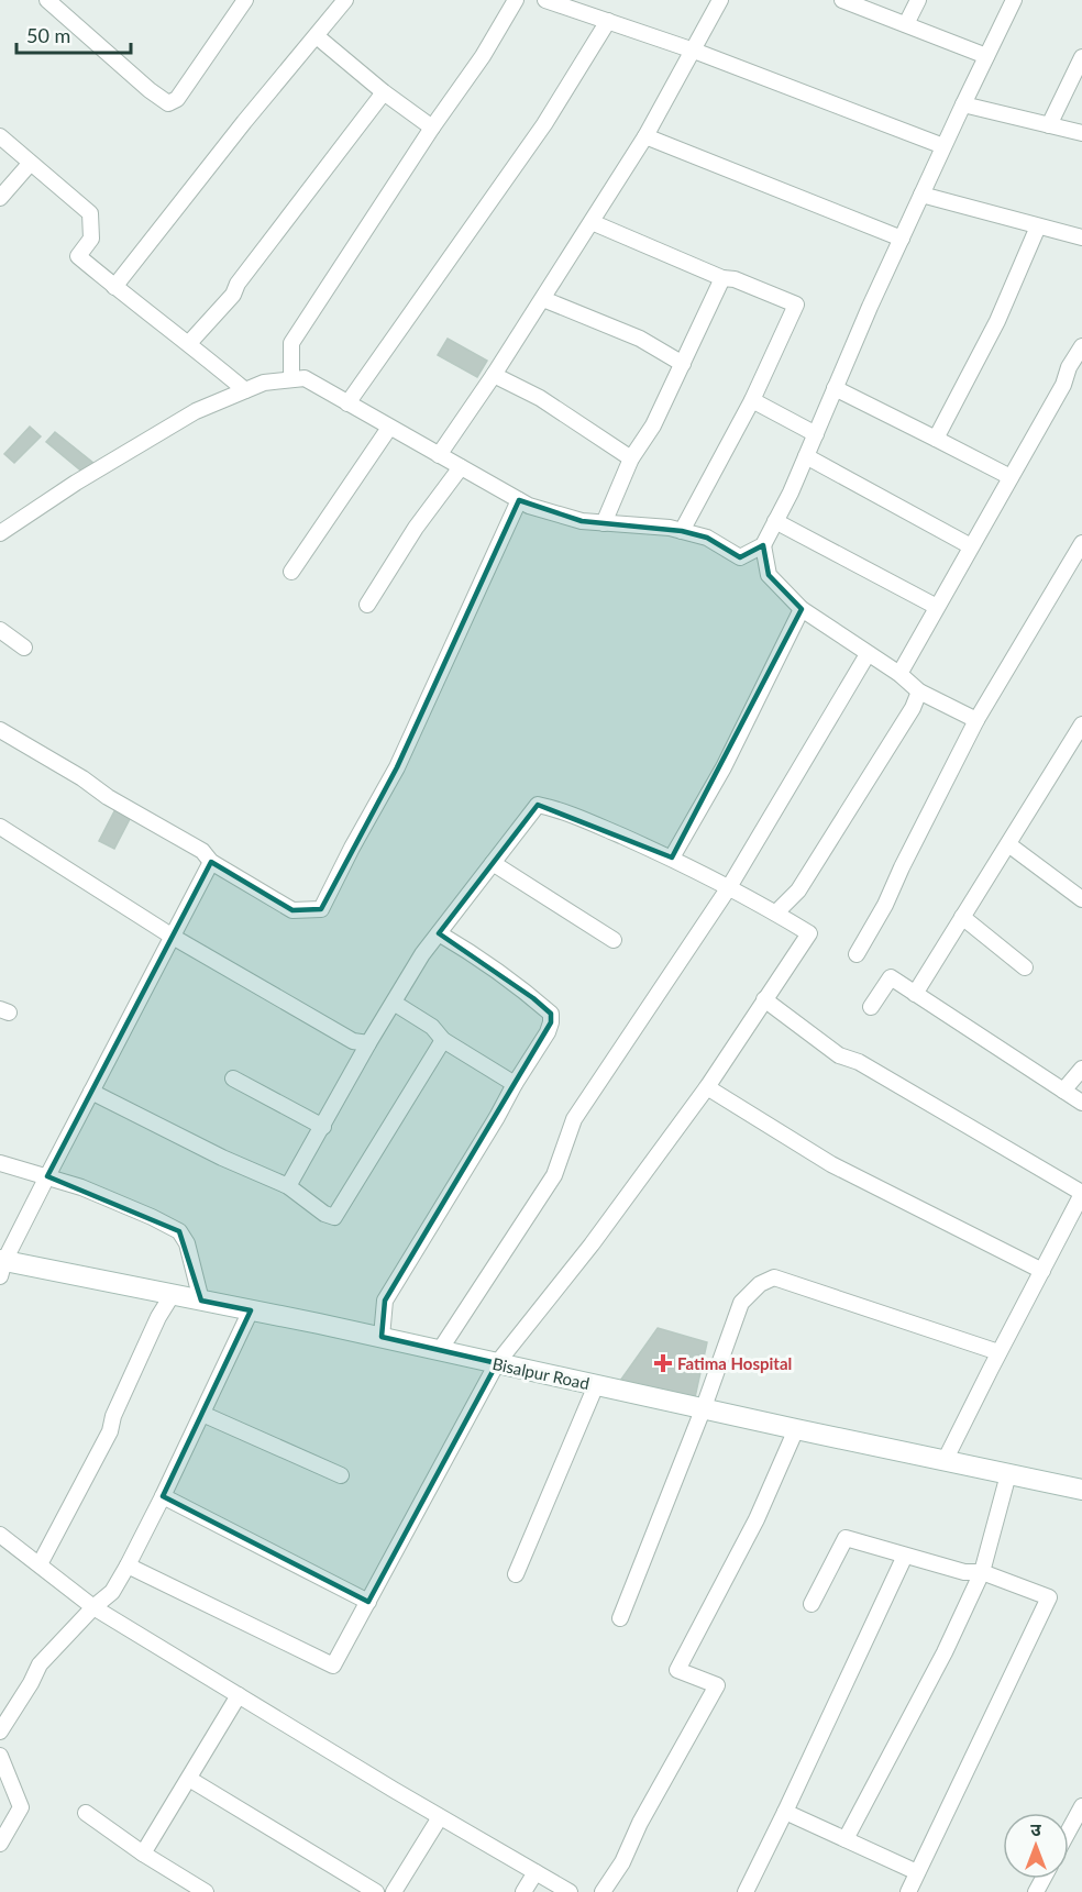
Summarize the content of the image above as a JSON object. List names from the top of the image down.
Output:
{
  "streets": {
    "main road": ["Bisalpur Road"]
  },
  "places": {
    "health": ["Fatima Hospital"]
  },
  "scale_bar": "50 m",
  "north": "top"
}
